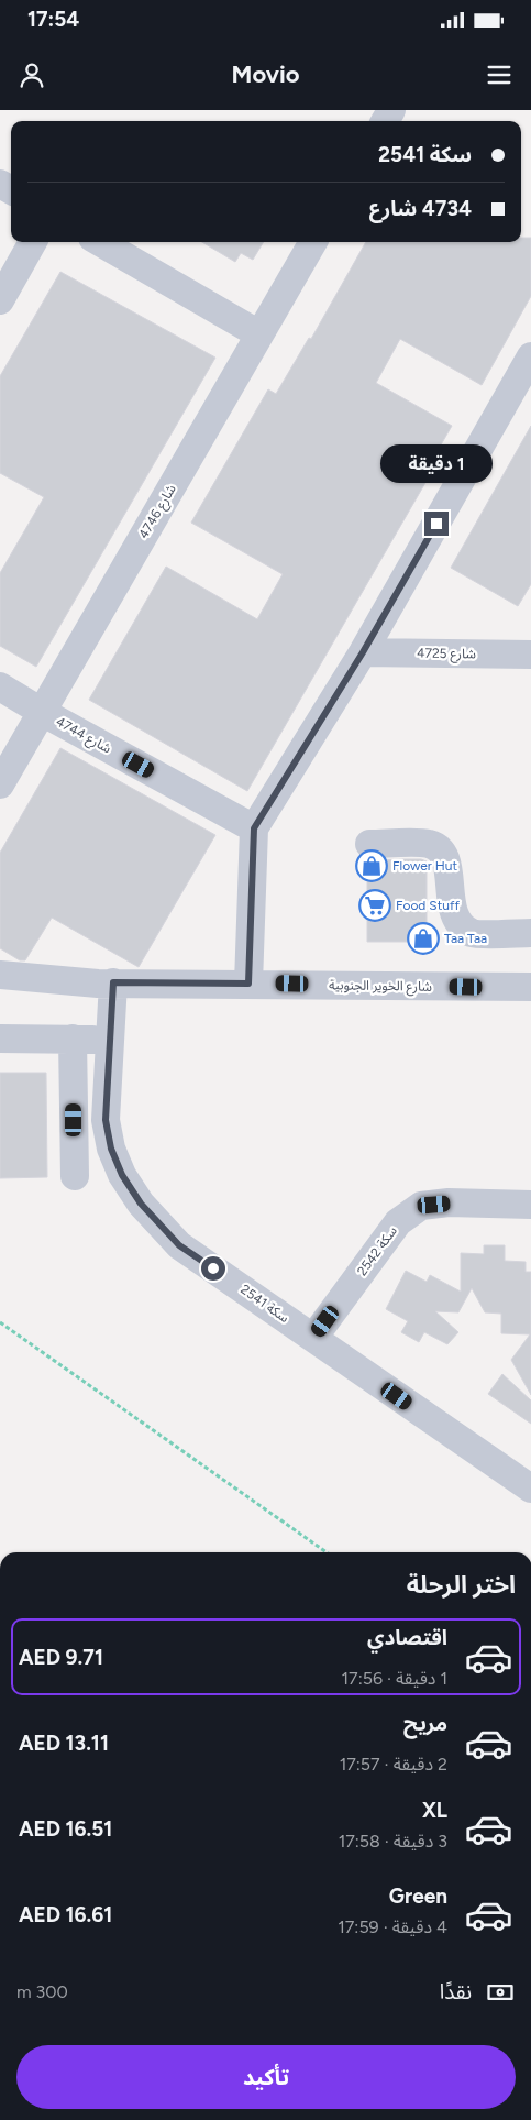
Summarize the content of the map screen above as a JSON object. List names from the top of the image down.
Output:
{
  "streets": {
    "street": [
      "4746 شارع",
      "4725 شارع",
      "4744 شارع",
      "شارع الخوير الجنوبية",
      "سكة 2542",
      "سكة 2541"
    ]
  },
  "crossings": [
    ["4746 شارع", "4744 شارع"],
    ["شارع الخوير الجنوبية", "سكة 2541"],
    ["سكة 2542", "سكة 2541"]
  ],
  "places": {
    "shop": ["Flower Hut", "Taa Taa"],
    "supermarket": ["Food Stuff"]
  },
  "page": {
    "status": "17:54",
    "header": "Movio",
    "banner": ["سكة 2541", "4734 شارع"],
    "bubble": "1 دقيقة",
    "heading": "اختر الرحلة",
    "list": [
      {
        "name": "اقتصادي",
        "note": "1 دقيقة · 17:56",
        "value": "AED 9.71"
      },
      {
        "name": "مريح",
        "note": "2 دقيقة · 17:57",
        "value": "AED 13.11"
      },
      {
        "name": "XL",
        "note": "3 دقيقة · 17:58",
        "value": "AED 16.51"
      },
      {
        "name": "Green",
        "note": "4 دقيقة · 17:59",
        "value": "AED 16.61"
      }
    ],
    "pay": ["نقدًا", "300 m"],
    "buttons": "تأكيد"
  }
}
